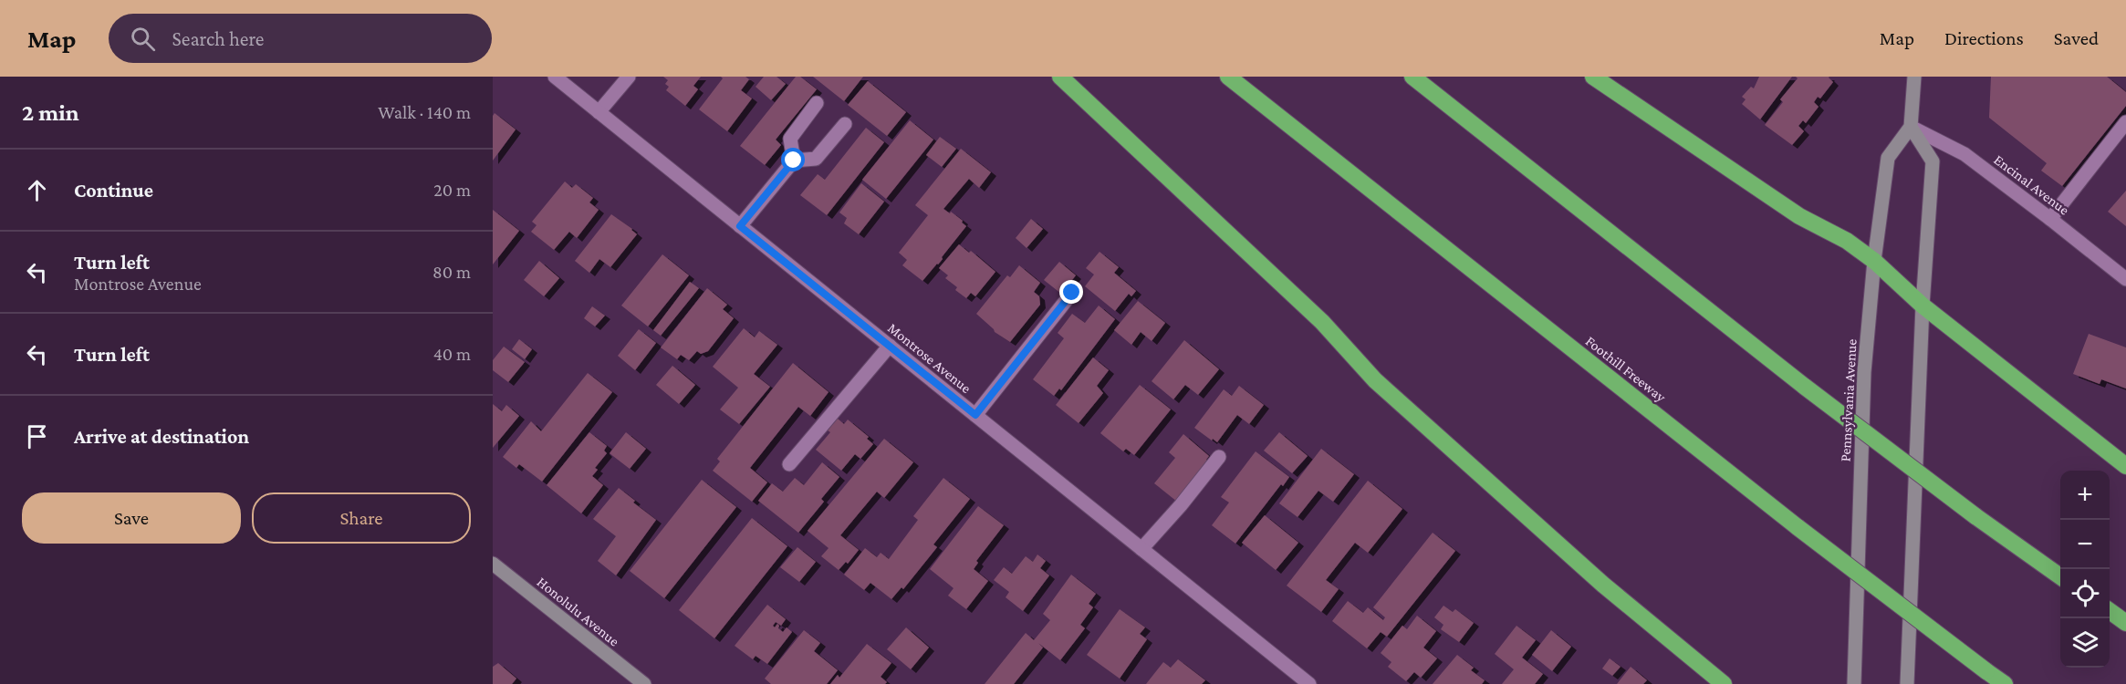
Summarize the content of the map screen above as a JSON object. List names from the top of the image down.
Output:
{
  "streets": {
    "highway": ["Foothill Freeway"],
    "main road": ["Pennsylvania Avenue", "Honolulu Avenue"],
    "street": ["Encinal Avenue", "Montrose Avenue"]
  },
  "crossings": [
    ["Encinal Avenue", "Pennsylvania Avenue"]
  ],
  "page": {
    "header": "Map",
    "search": "Search here",
    "nav": ["Map", "Directions", "Saved"],
    "heading": ["2 min", "Walk · 140 m"],
    "list": [
      ["Continue", "20 m"],
      ["Turn left", "Montrose Avenue", "80 m"],
      ["Turn left", "40 m"],
      "Arrive at destination"
    ],
    "map_buttons": ["+", "−"],
    "buttons": ["Save", "Share"]
  }
}
